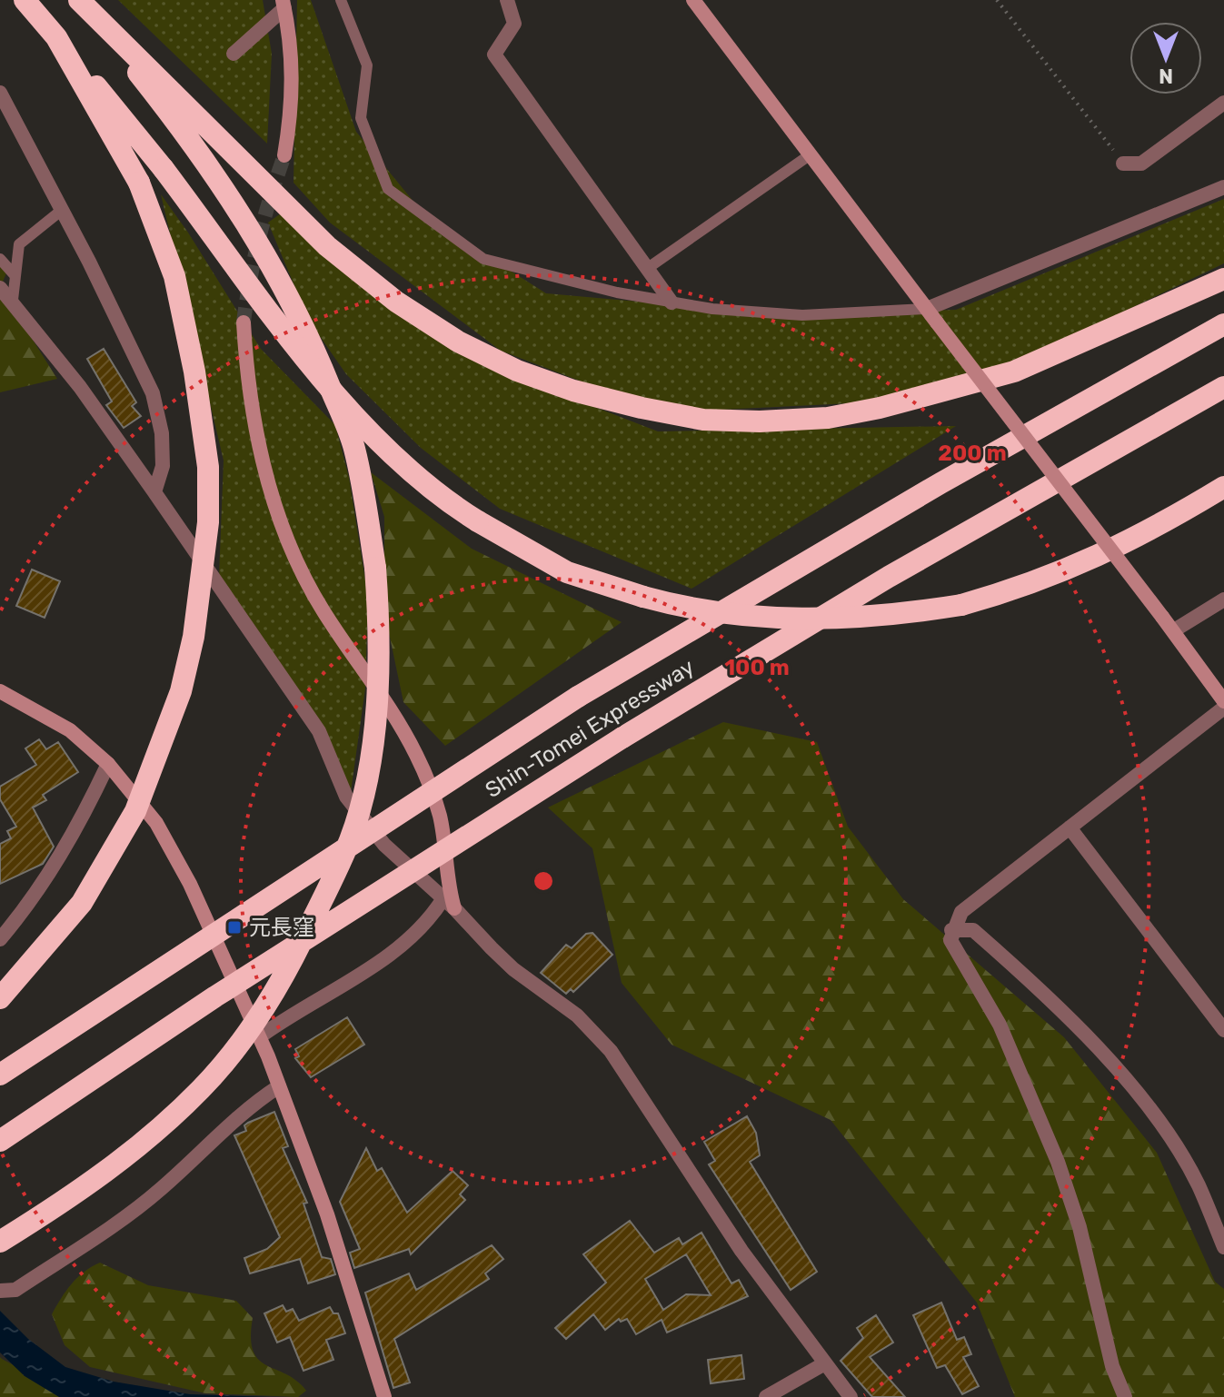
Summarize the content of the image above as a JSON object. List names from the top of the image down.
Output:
{
  "streets": {
    "highway": ["Shin-Tomei Expressway"]
  },
  "places": {
    "transit": ["元長窪"]
  },
  "north": "bottom",
  "rings": ["200 m", "100 m"]
}
